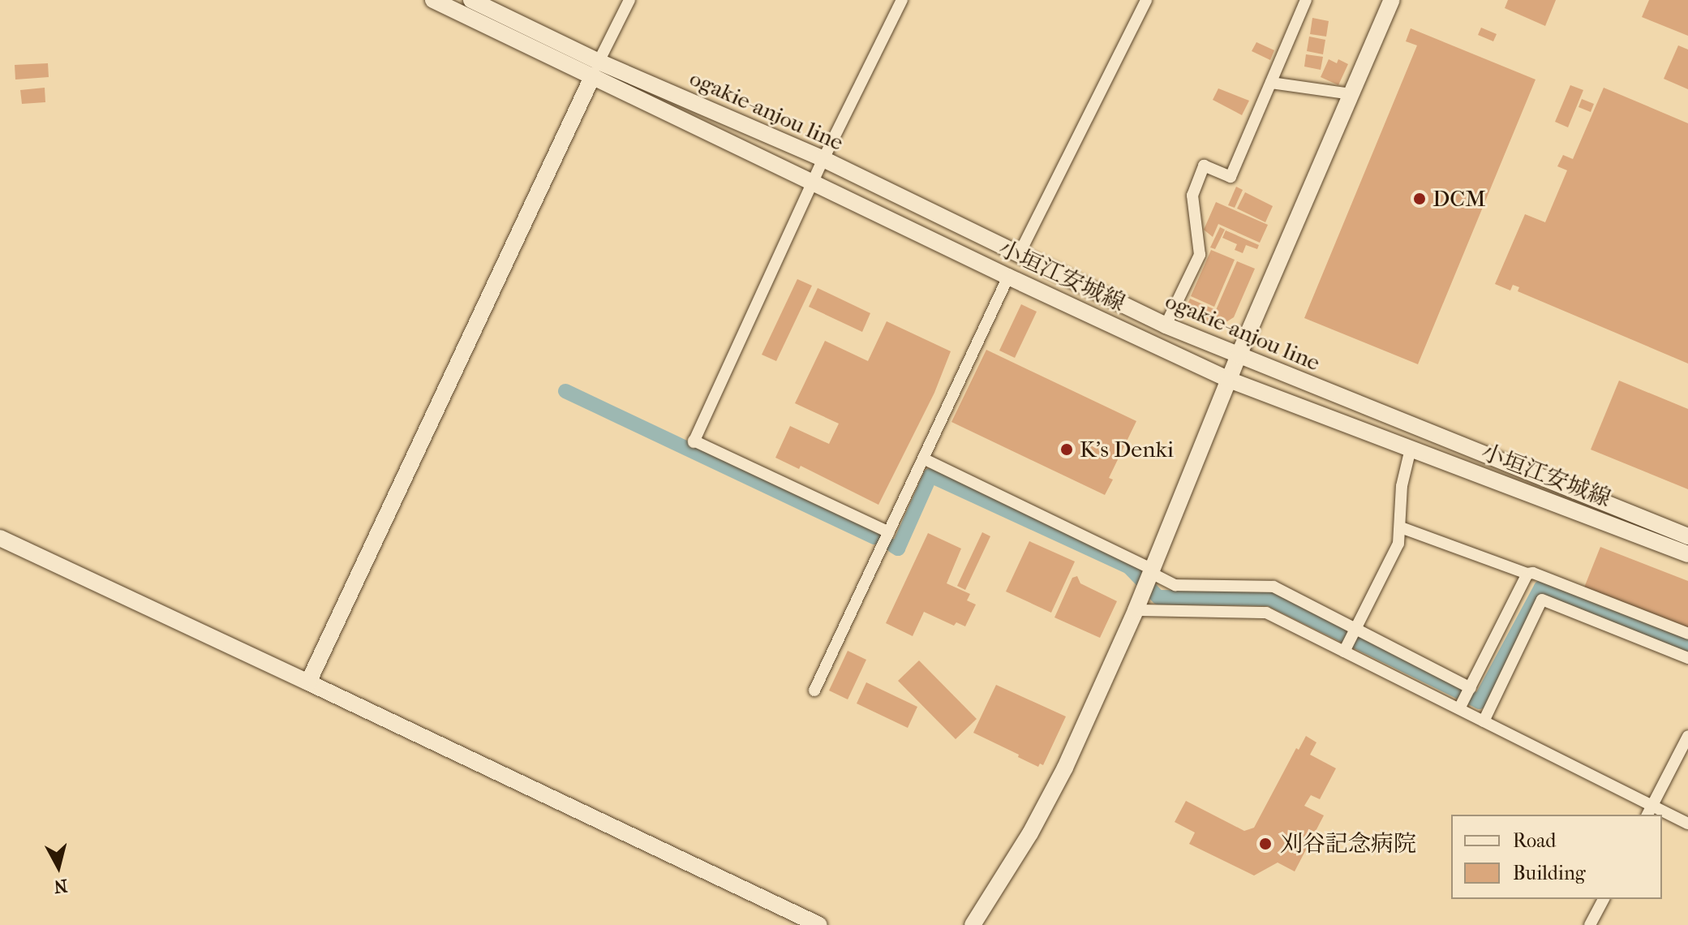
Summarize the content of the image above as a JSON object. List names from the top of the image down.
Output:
{
  "streets": {
    "main road": ["ogakie-anjou line", "小垣江安城線"]
  },
  "crossings": [
    ["ogakie-anjou line", "小垣江安城線"]
  ],
  "places": ["DCM", "K's Denki", "刈谷記念病院"],
  "legend": ["Road", "Building"],
  "north": "bottom"
}
